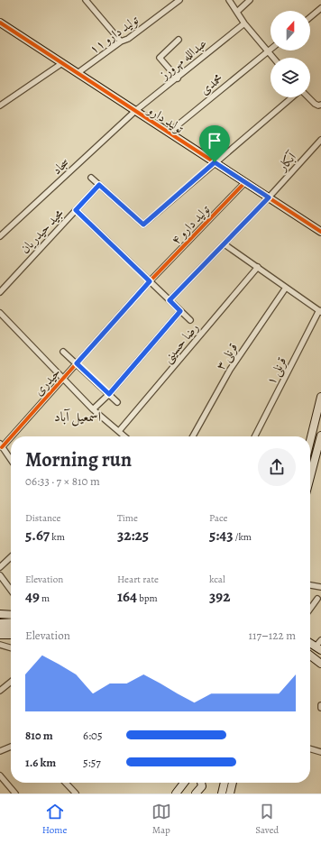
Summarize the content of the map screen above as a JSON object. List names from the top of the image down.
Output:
{
  "streets": {
    "street": [
      "تولید دارو ۱۱",
      "عبدالله مهرورز",
      "محمدی",
      "تولید دارو",
      "آبکار",
      "سجاد",
      "تولید دارو ۴",
      "مجید حیدریان",
      "رضا حسینی",
      "قرنلی ۳",
      "قرنلی ۱",
      "حیدری"
    ]
  },
  "crossings": [
    ["تولید دارو ۱۱", "تولید دارو"],
    ["عبدالله مهرورز", "تولید دارو"],
    ["عبدالله مهرورز", "سجاد"],
    ["محمدی", "تولید دارو"],
    ["تولید دارو", "آبکار"],
    ["تولید دارو", "سجاد"],
    ["تولید دارو", "تولید دارو ۴"],
    ["تولید دارو ۴", "حیدری"]
  ],
  "districts": ["اسمعیل آباد"],
  "north": "top",
  "page": {
    "heading": ["Morning run", "06:33 · 7 × 810 m"],
    "stats": [
      ["Distance", "5.67 km"],
      ["Time", "32:25"],
      ["Pace", "5:43 /km"],
      ["Elevation", "49 m"],
      ["Heart rate", "164 bpm"],
      ["kcal", "392"]
    ],
    "chart": ["Elevation", "117–122 m"],
    "list": [
      {
        "name": "810 m",
        "note": "6:05"
      },
      {
        "name": "1.6 km",
        "note": "5:57"
      }
    ],
    "tabs": ["Home", "Map", "Saved"]
  }
}
